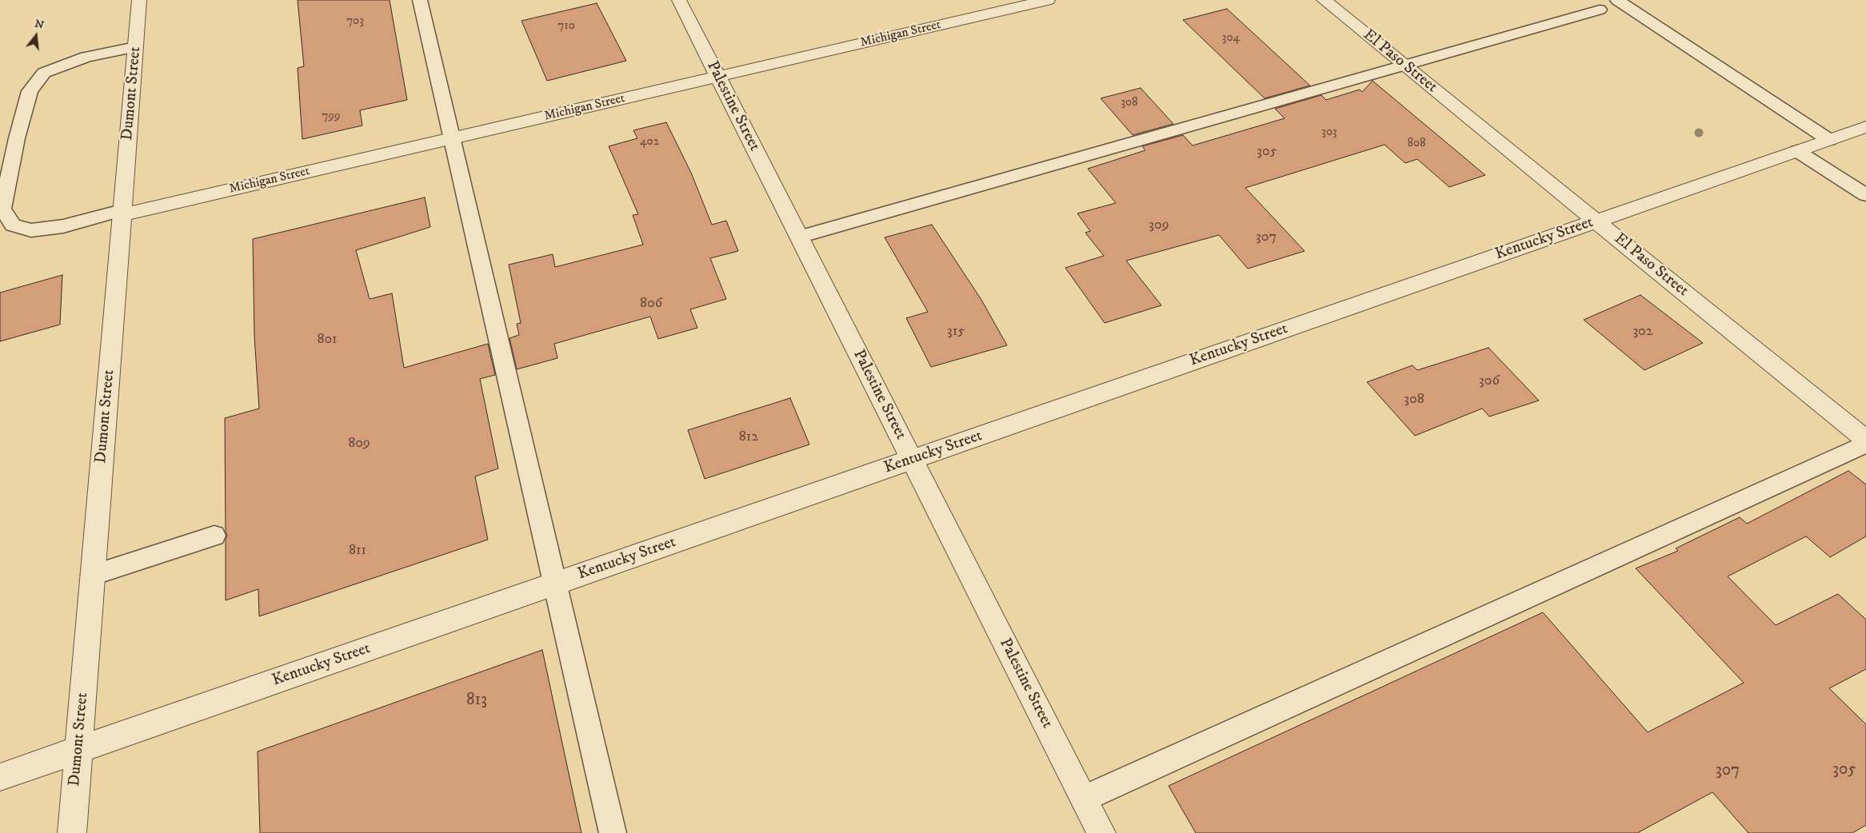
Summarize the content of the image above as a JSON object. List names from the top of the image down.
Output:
{
  "streets": {
    "street": [
      "Michigan Street",
      "El Paso Street",
      "Dumont Street",
      "Palestine Street",
      "Kentucky Street"
    ]
  },
  "crossings": [
    ["Michigan Street", "Dumont Street"],
    ["Michigan Street", "Palestine Street"],
    ["El Paso Street", "Kentucky Street"],
    ["Dumont Street", "Kentucky Street"],
    ["Palestine Street", "Kentucky Street"]
  ],
  "house_numbers": [
    "703",
    "710",
    "304",
    "308",
    "799",
    "303",
    "402",
    "808",
    "305",
    "309",
    "307",
    "806",
    "315",
    "302",
    "801",
    "306",
    "308",
    "812",
    "809",
    "811",
    "813",
    "305",
    "307"
  ],
  "north": "top"
}
